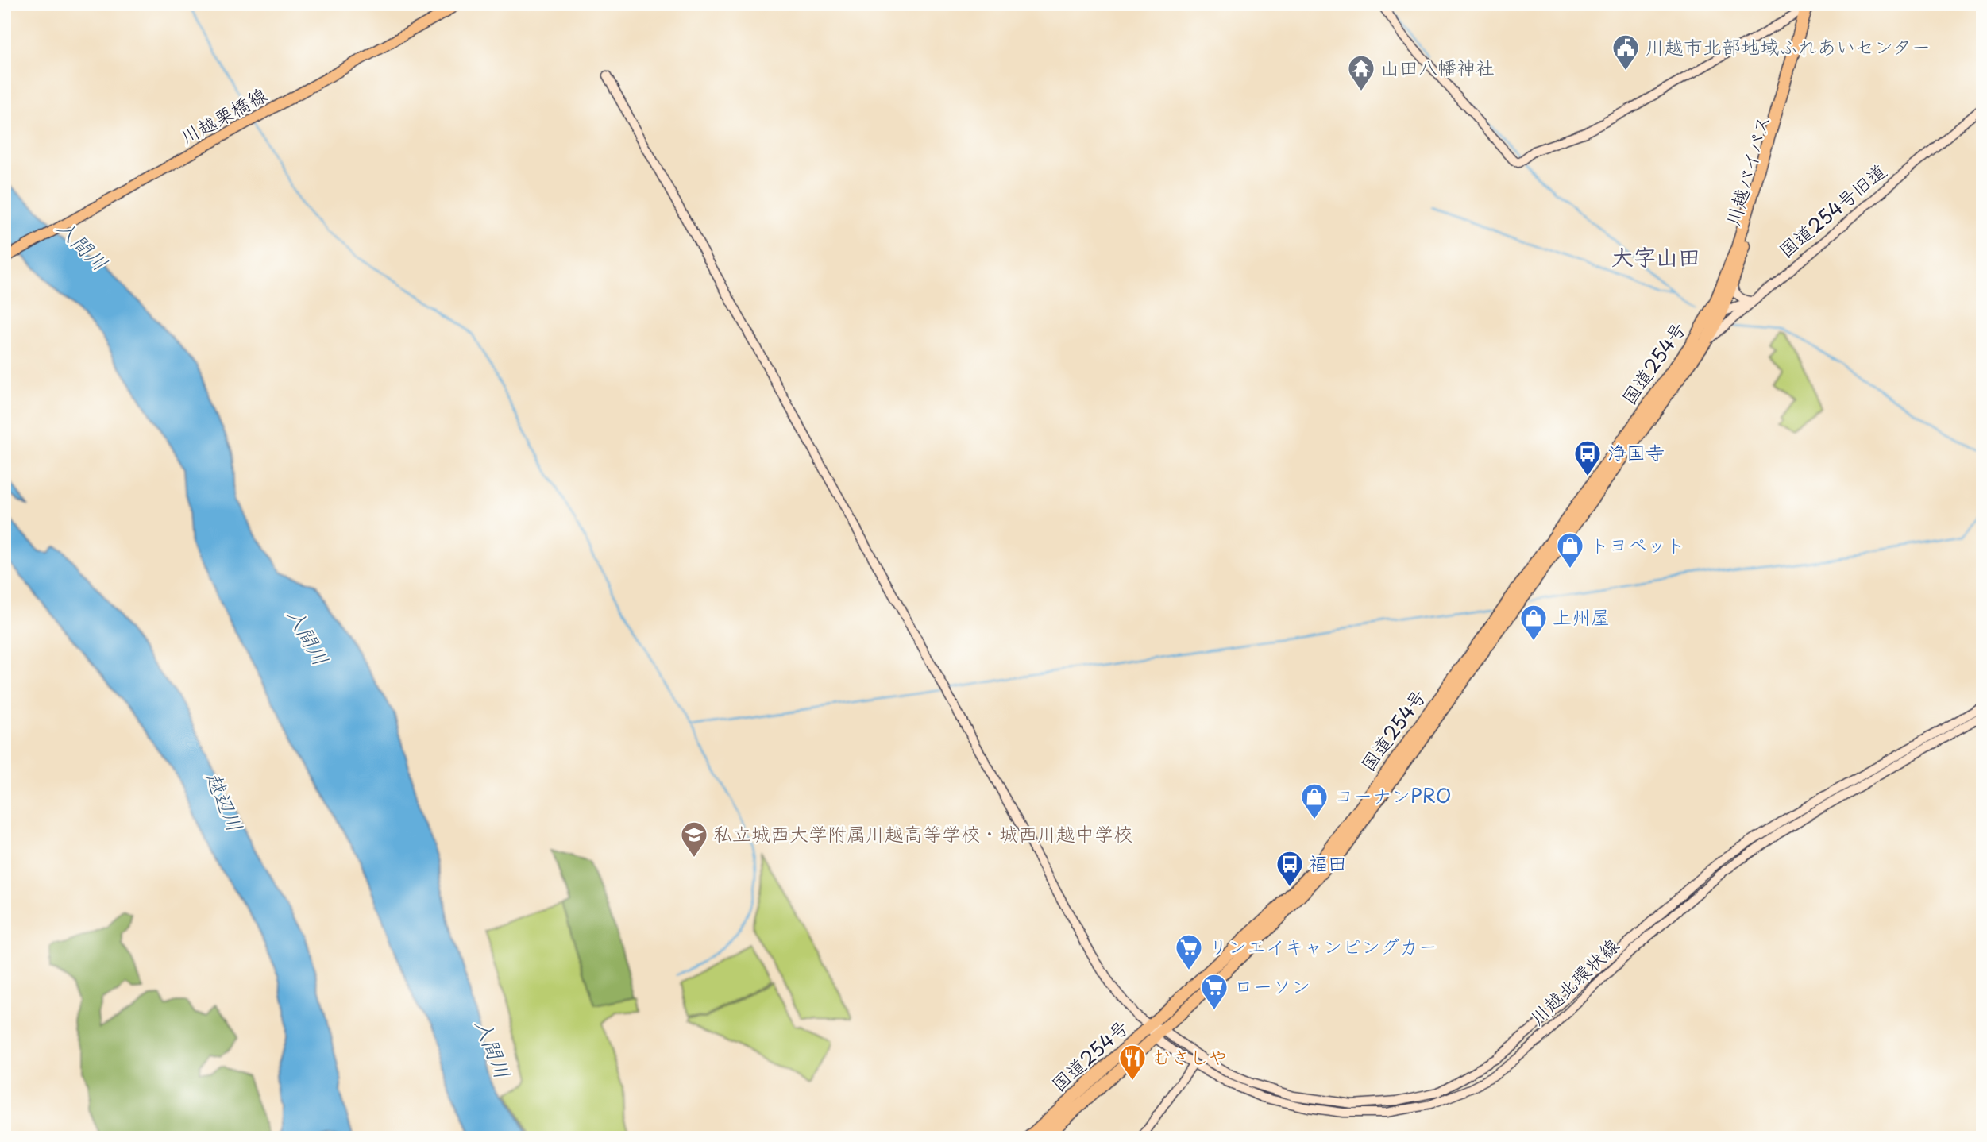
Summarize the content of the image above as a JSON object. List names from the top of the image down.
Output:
{
  "streets": {
    "highway": ["川越バイパス", "国道254号"],
    "main road": ["川越栗橋線"],
    "street": ["国道254号旧道", "川越北環状線"]
  },
  "crossings": [
    ["川越バイパス", "国道254号旧道"],
    ["川越バイパス", "国道254号"],
    ["国道254号旧道", "国道254号"],
    ["国道254号", "川越北環状線"]
  ],
  "districts": ["大字山田"],
  "water": ["入間川", "越辺川"],
  "places": {
    "public building": ["川越市北部地域ふれあいセンター"],
    "temple": ["山田八幡神社"],
    "bus stop": ["浄国寺", "福田"],
    "shop": ["トヨペット", "上州屋", "コーナンPRO"],
    "school or university": ["私立城西大学附属川越高等学校・城西川越中学校"],
    "supermarket": ["リンエイキャンピングカー", "ローソン"],
    "restaurant": ["むさしや"]
  }
}
